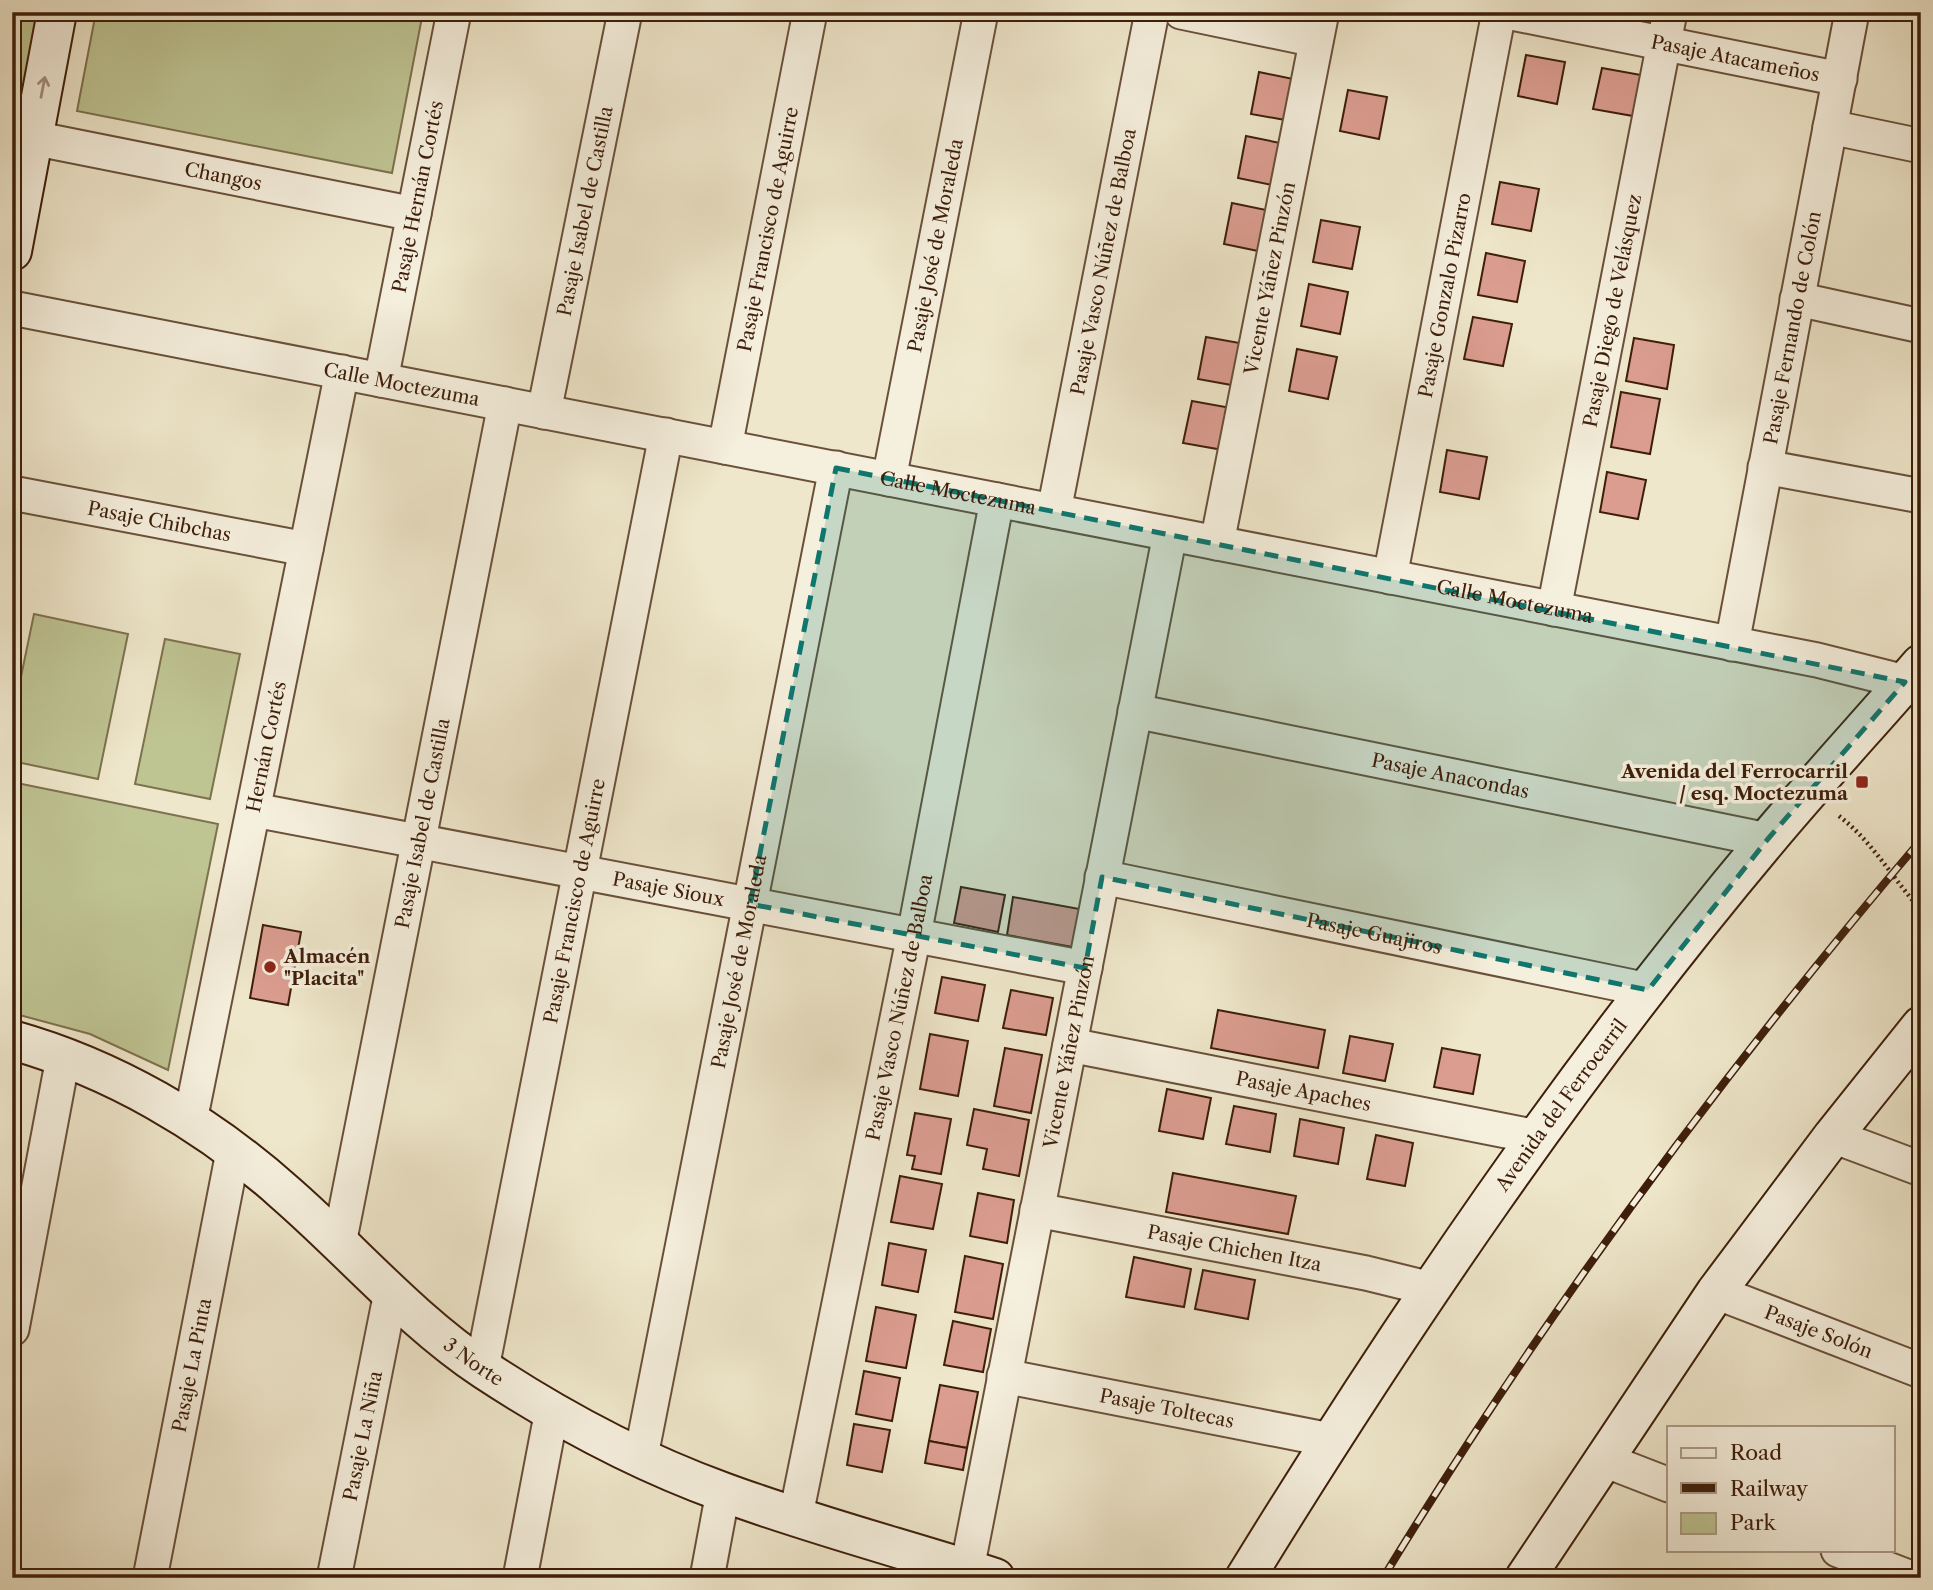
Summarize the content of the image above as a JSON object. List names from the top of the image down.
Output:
{
  "streets": {
    "street": [
      "Pasaje Atacameños",
      "Changos",
      "Pasaje Hernán Cortés",
      "Pasaje Isabel de Castilla",
      "Pasaje Francisco de Aguirre",
      "Pasaje José de Moraleda",
      "Pasaje Vasco Núñez de Balboa",
      "Vicente Yáñez Pinzón",
      "Pasaje Gonzalo Pizarro",
      "Pasaje Diego de Velásquez",
      "Pasaje Fernando de Colón",
      "Calle Moctezuma",
      "Pasaje Chibchas",
      "Hernán Cortés",
      "Pasaje Anacondas",
      "Pasaje Sioux",
      "Pasaje Guajiros",
      "Pasaje Apaches",
      "Avenida del Ferrocarril",
      "Pasaje Chichen Itza",
      "Pasaje Solón",
      "3 Norte",
      "Pasaje La Pinta",
      "Pasaje Toltecas",
      "Pasaje La Niña"
    ]
  },
  "crossings": [
    ["Pasaje Atacameños", "Pasaje Diego de Velásquez"],
    ["Pasaje Atacameños", "Pasaje Fernando de Colón"],
    ["Changos", "Pasaje Hernán Cortés"],
    ["Pasaje Hernán Cortés", "Calle Moctezuma"],
    ["Pasaje Isabel de Castilla", "Calle Moctezuma"],
    ["Pasaje Isabel de Castilla", "Pasaje Sioux"],
    ["Pasaje Isabel de Castilla", "3 Norte"],
    ["Pasaje Francisco de Aguirre", "Calle Moctezuma"],
    ["Pasaje Francisco de Aguirre", "Pasaje Sioux"],
    ["Pasaje Francisco de Aguirre", "3 Norte"],
    ["Pasaje José de Moraleda", "Calle Moctezuma"],
    ["Pasaje José de Moraleda", "Pasaje Sioux"],
    ["Pasaje José de Moraleda", "3 Norte"],
    ["Pasaje Vasco Núñez de Balboa", "Calle Moctezuma"],
    ["Pasaje Vasco Núñez de Balboa", "Pasaje Sioux"],
    ["Pasaje Vasco Núñez de Balboa", "3 Norte"],
    ["Vicente Yáñez Pinzón", "Calle Moctezuma"],
    ["Vicente Yáñez Pinzón", "Pasaje Anacondas"],
    ["Vicente Yáñez Pinzón", "Pasaje Sioux"],
    ["Vicente Yáñez Pinzón", "Pasaje Guajiros"],
    ["Vicente Yáñez Pinzón", "Pasaje Apaches"],
    ["Vicente Yáñez Pinzón", "Pasaje Chichen Itza"],
    ["Vicente Yáñez Pinzón", "3 Norte"],
    ["Vicente Yáñez Pinzón", "Pasaje Toltecas"],
    ["Pasaje Gonzalo Pizarro", "Calle Moctezuma"],
    ["Pasaje Diego de Velásquez", "Calle Moctezuma"],
    ["Pasaje Fernando de Colón", "Calle Moctezuma"],
    ["Calle Moctezuma", "Hernán Cortés"],
    ["Calle Moctezuma", "Avenida del Ferrocarril"],
    ["Pasaje Chibchas", "Hernán Cortés"],
    ["Hernán Cortés", "Pasaje Sioux"],
    ["Hernán Cortés", "3 Norte"],
    ["Pasaje Anacondas", "Avenida del Ferrocarril"],
    ["Pasaje Guajiros", "Avenida del Ferrocarril"],
    ["Pasaje Apaches", "Avenida del Ferrocarril"],
    ["Avenida del Ferrocarril", "Pasaje Chichen Itza"],
    ["Avenida del Ferrocarril", "Pasaje Toltecas"],
    ["3 Norte", "Pasaje La Pinta"],
    ["3 Norte", "Pasaje La Niña"]
  ],
  "places": {
    "transit": ["Avenida del Ferrocarril / esq. Moctezuma"],
    "other": ["Almacén \"Placita\""]
  },
  "legend": ["Road", "Railway", "Park"]
}
